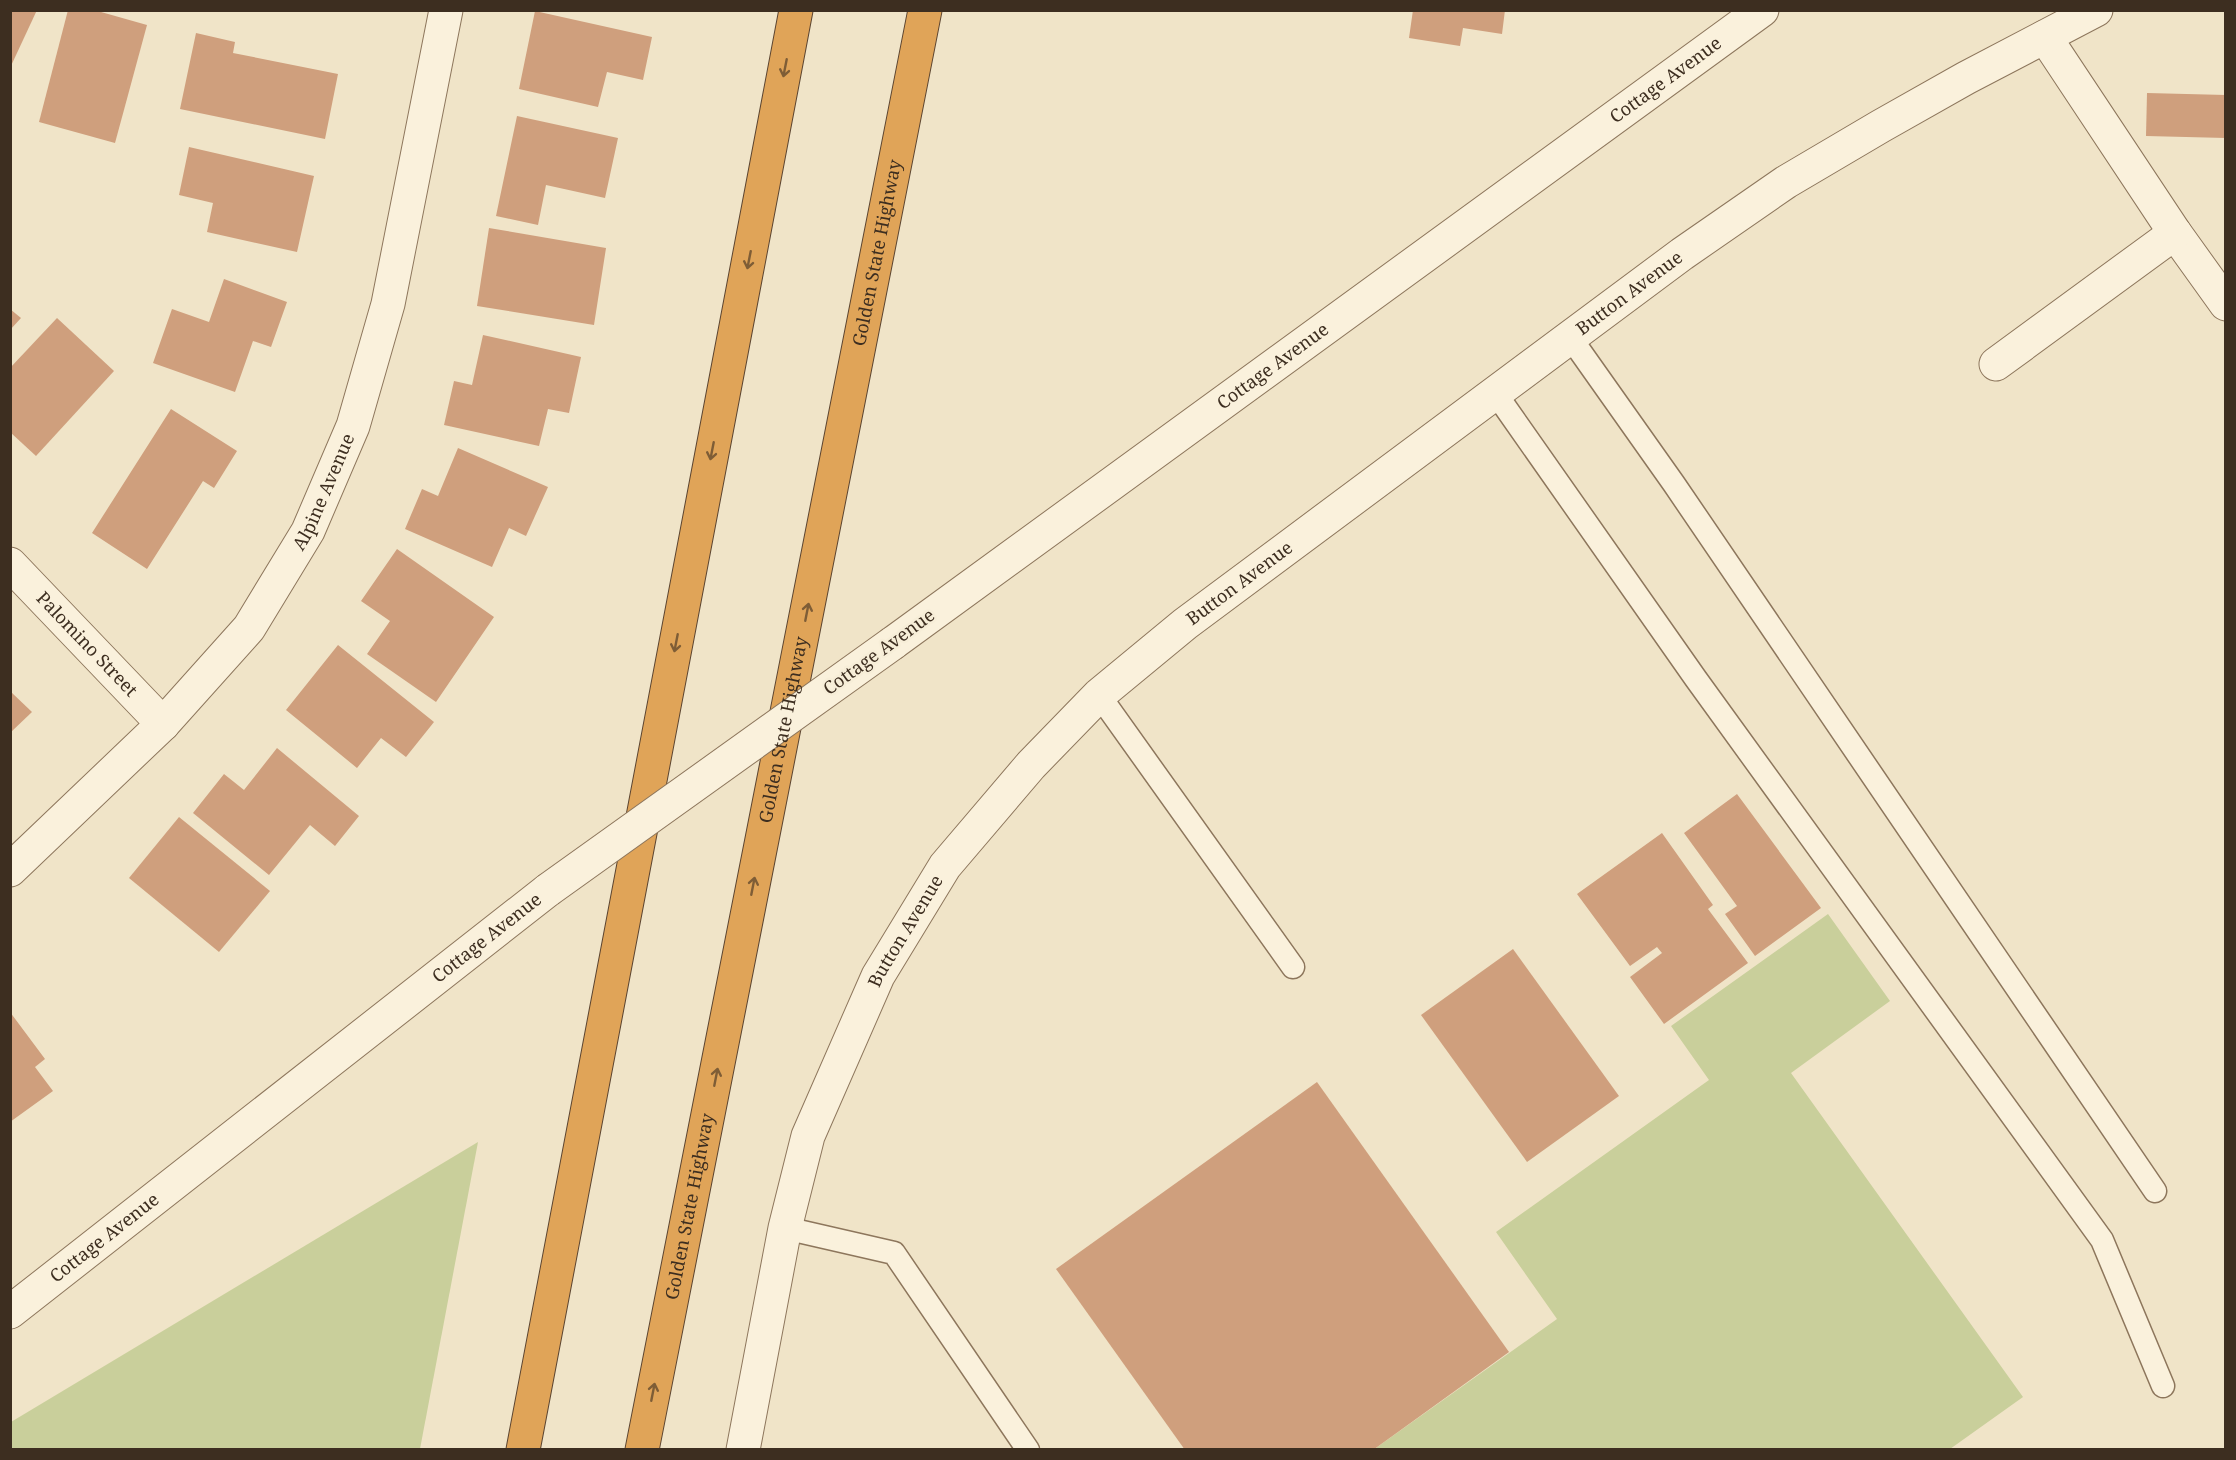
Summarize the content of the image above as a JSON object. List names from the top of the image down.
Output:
{
  "streets": {
    "highway": ["Golden State Highway"],
    "street": [
      "Cottage Avenue",
      "Button Avenue",
      "Alpine Avenue",
      "Palomino Street"
    ]
  },
  "crossings": [
    ["Alpine Avenue", "Palomino Street"]
  ]
}
